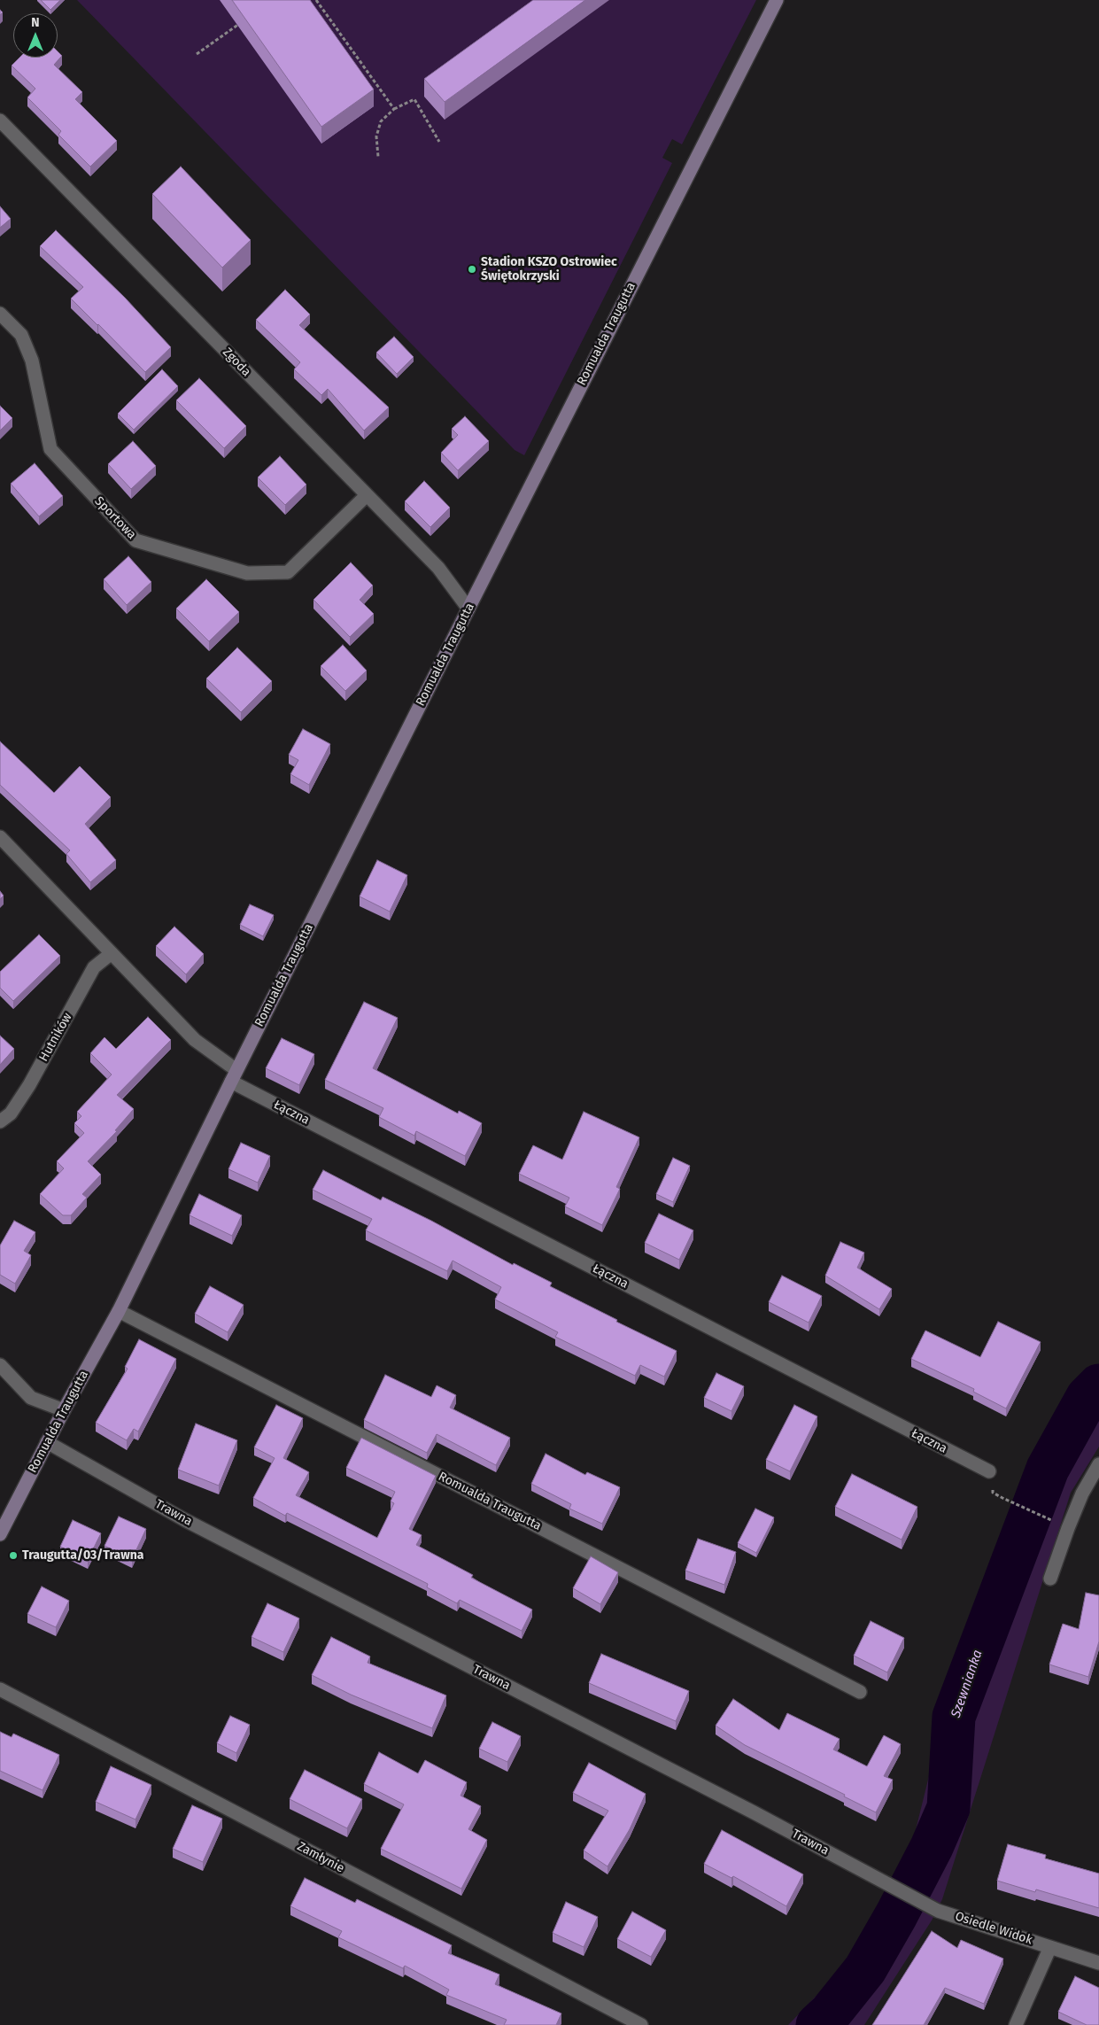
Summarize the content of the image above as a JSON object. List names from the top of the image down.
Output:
{
  "streets": {
    "main road": ["Romualda Traugutta"],
    "street": [
      "Zgoda",
      "Sportowa",
      "Hutników",
      "Łączna",
      "Trawna",
      "Zamłynie",
      "Osiedle Widok"
    ]
  },
  "crossings": [
    ["Romualda Traugutta", "Zgoda"],
    ["Romualda Traugutta", "Łączna"],
    ["Romualda Traugutta", "Trawna"],
    ["Zgoda", "Sportowa"],
    ["Hutników", "Łączna"],
    ["Trawna", "Osiedle Widok"]
  ],
  "water": ["Szewnianka"],
  "places": ["Stadion KSZO Ostrowiec Świętokrzyski", "Traugutta/03/Trawna"],
  "north": "top"
}
